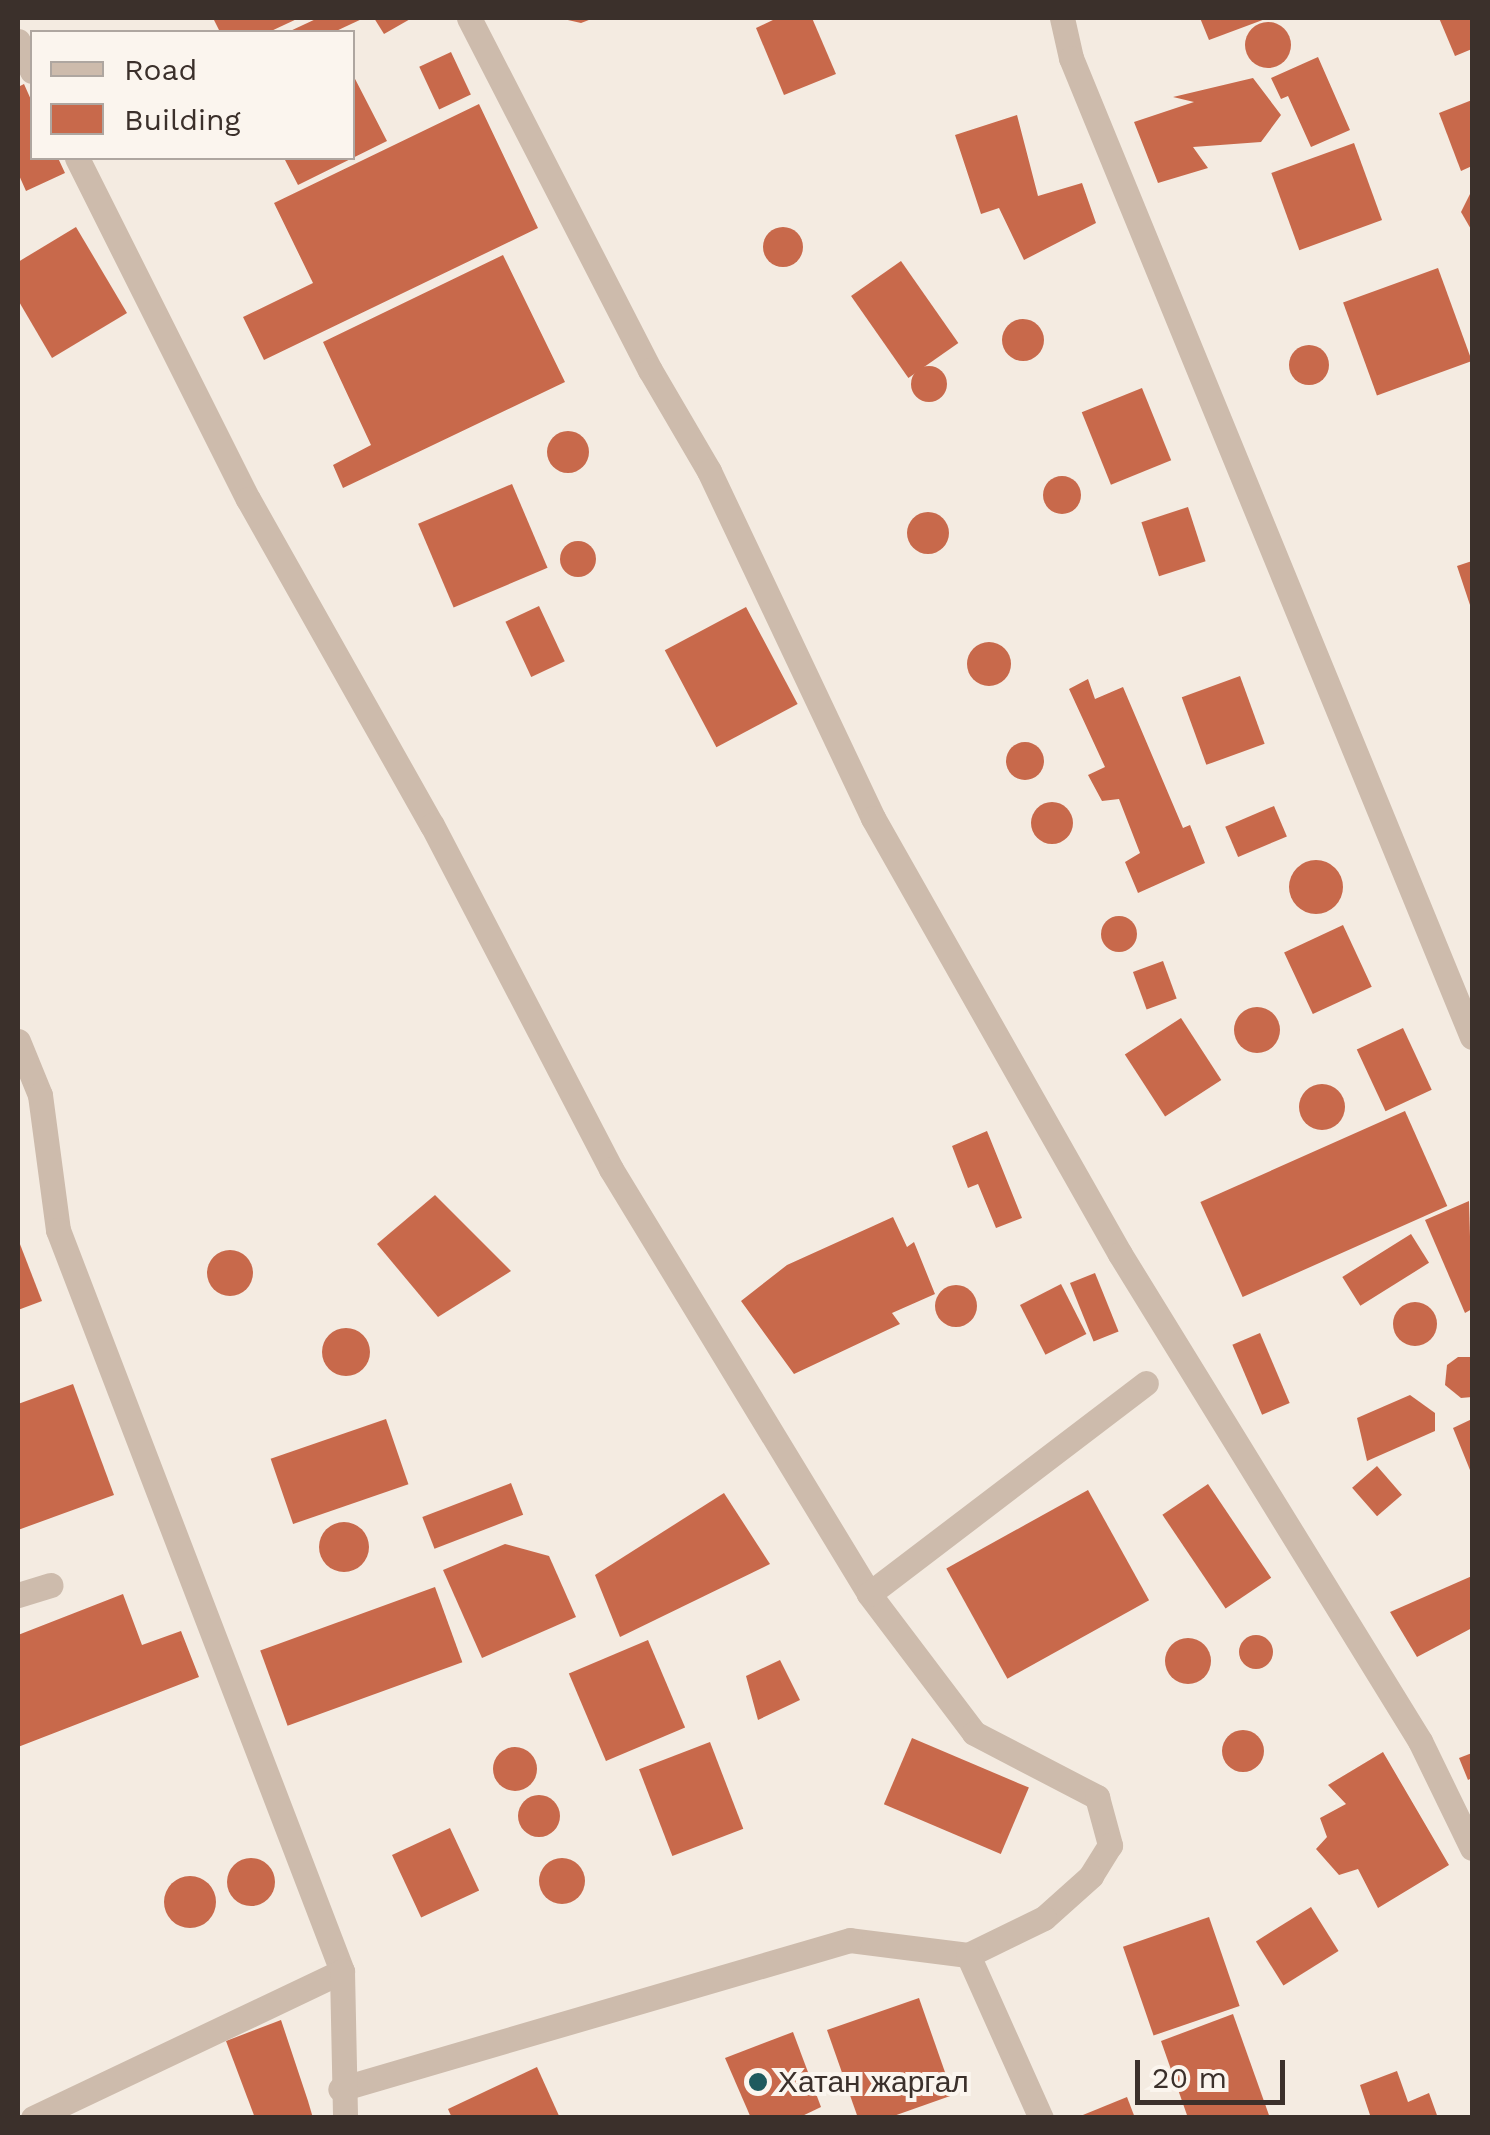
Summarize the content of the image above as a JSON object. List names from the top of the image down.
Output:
{
  "places": ["Хатан жаргал"],
  "legend": ["Road", "Building"],
  "scale_bar": "20 m"
}
